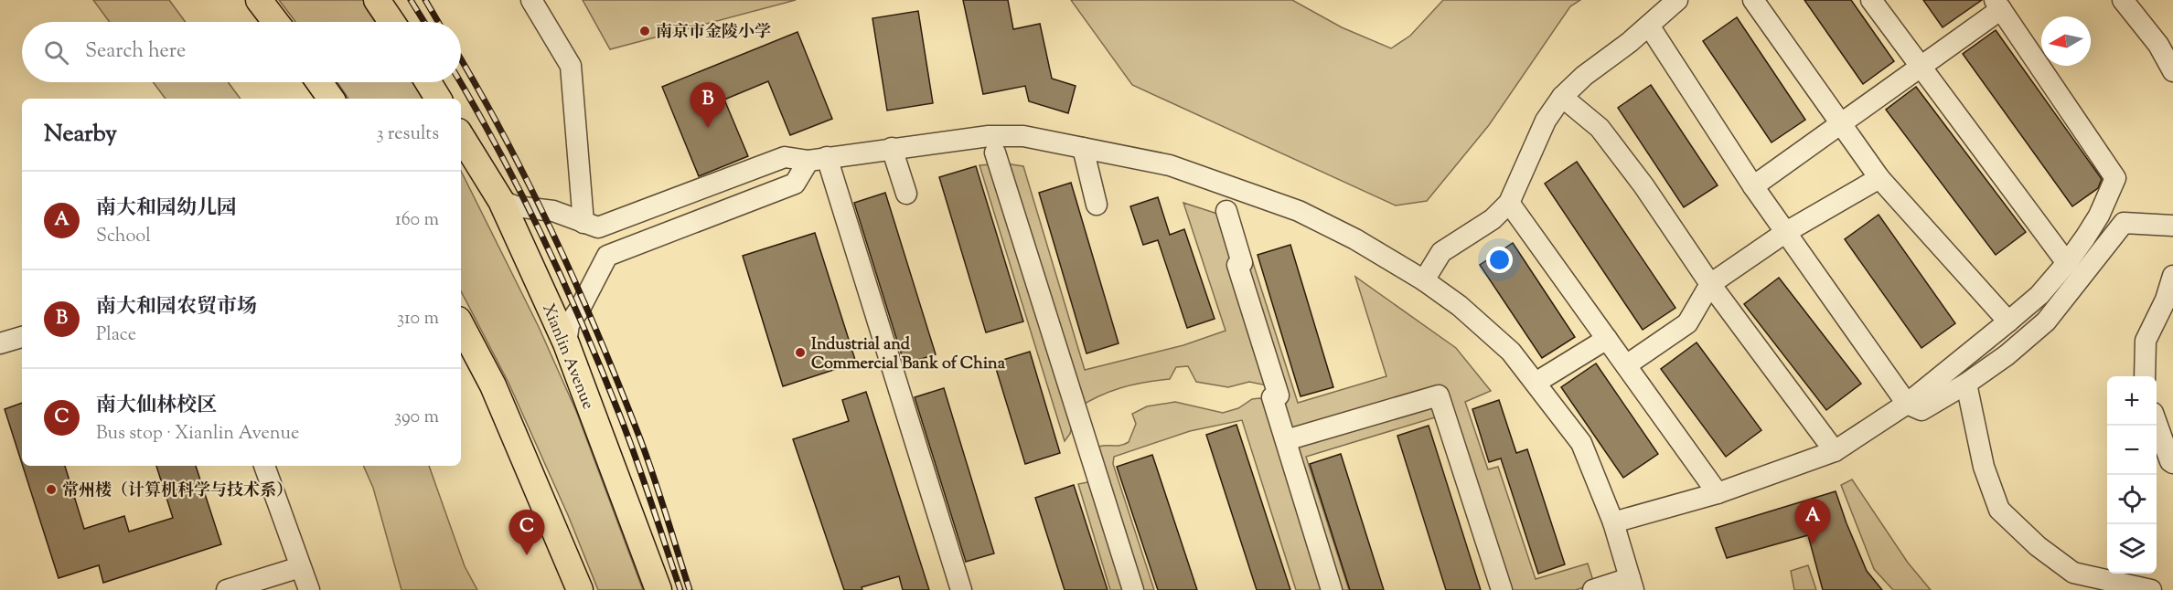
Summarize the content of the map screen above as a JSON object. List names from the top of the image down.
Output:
{
  "streets": {
    "main road": ["Xianlin Avenue"]
  },
  "places": ["南京市金陵小学", "Industrial and Commercial Bank of China", "常州楼（计算机科学与技术系）"],
  "north": "left",
  "page": {
    "search": "Search here",
    "pins": ["B", "A", "C"],
    "heading": ["Nearby", "3 results"],
    "list": [
      {
        "mark": "A",
        "name": "南大和园幼儿园",
        "note": "School",
        "value": "160 m"
      },
      {
        "mark": "B",
        "name": "南大和园农贸市场",
        "note": "Place",
        "value": "310 m"
      },
      {
        "mark": "C",
        "name": "南大仙林校区",
        "note": "Bus stop · Xianlin Avenue",
        "value": "390 m"
      }
    ],
    "map_buttons": ["+", "−"]
  }
}
